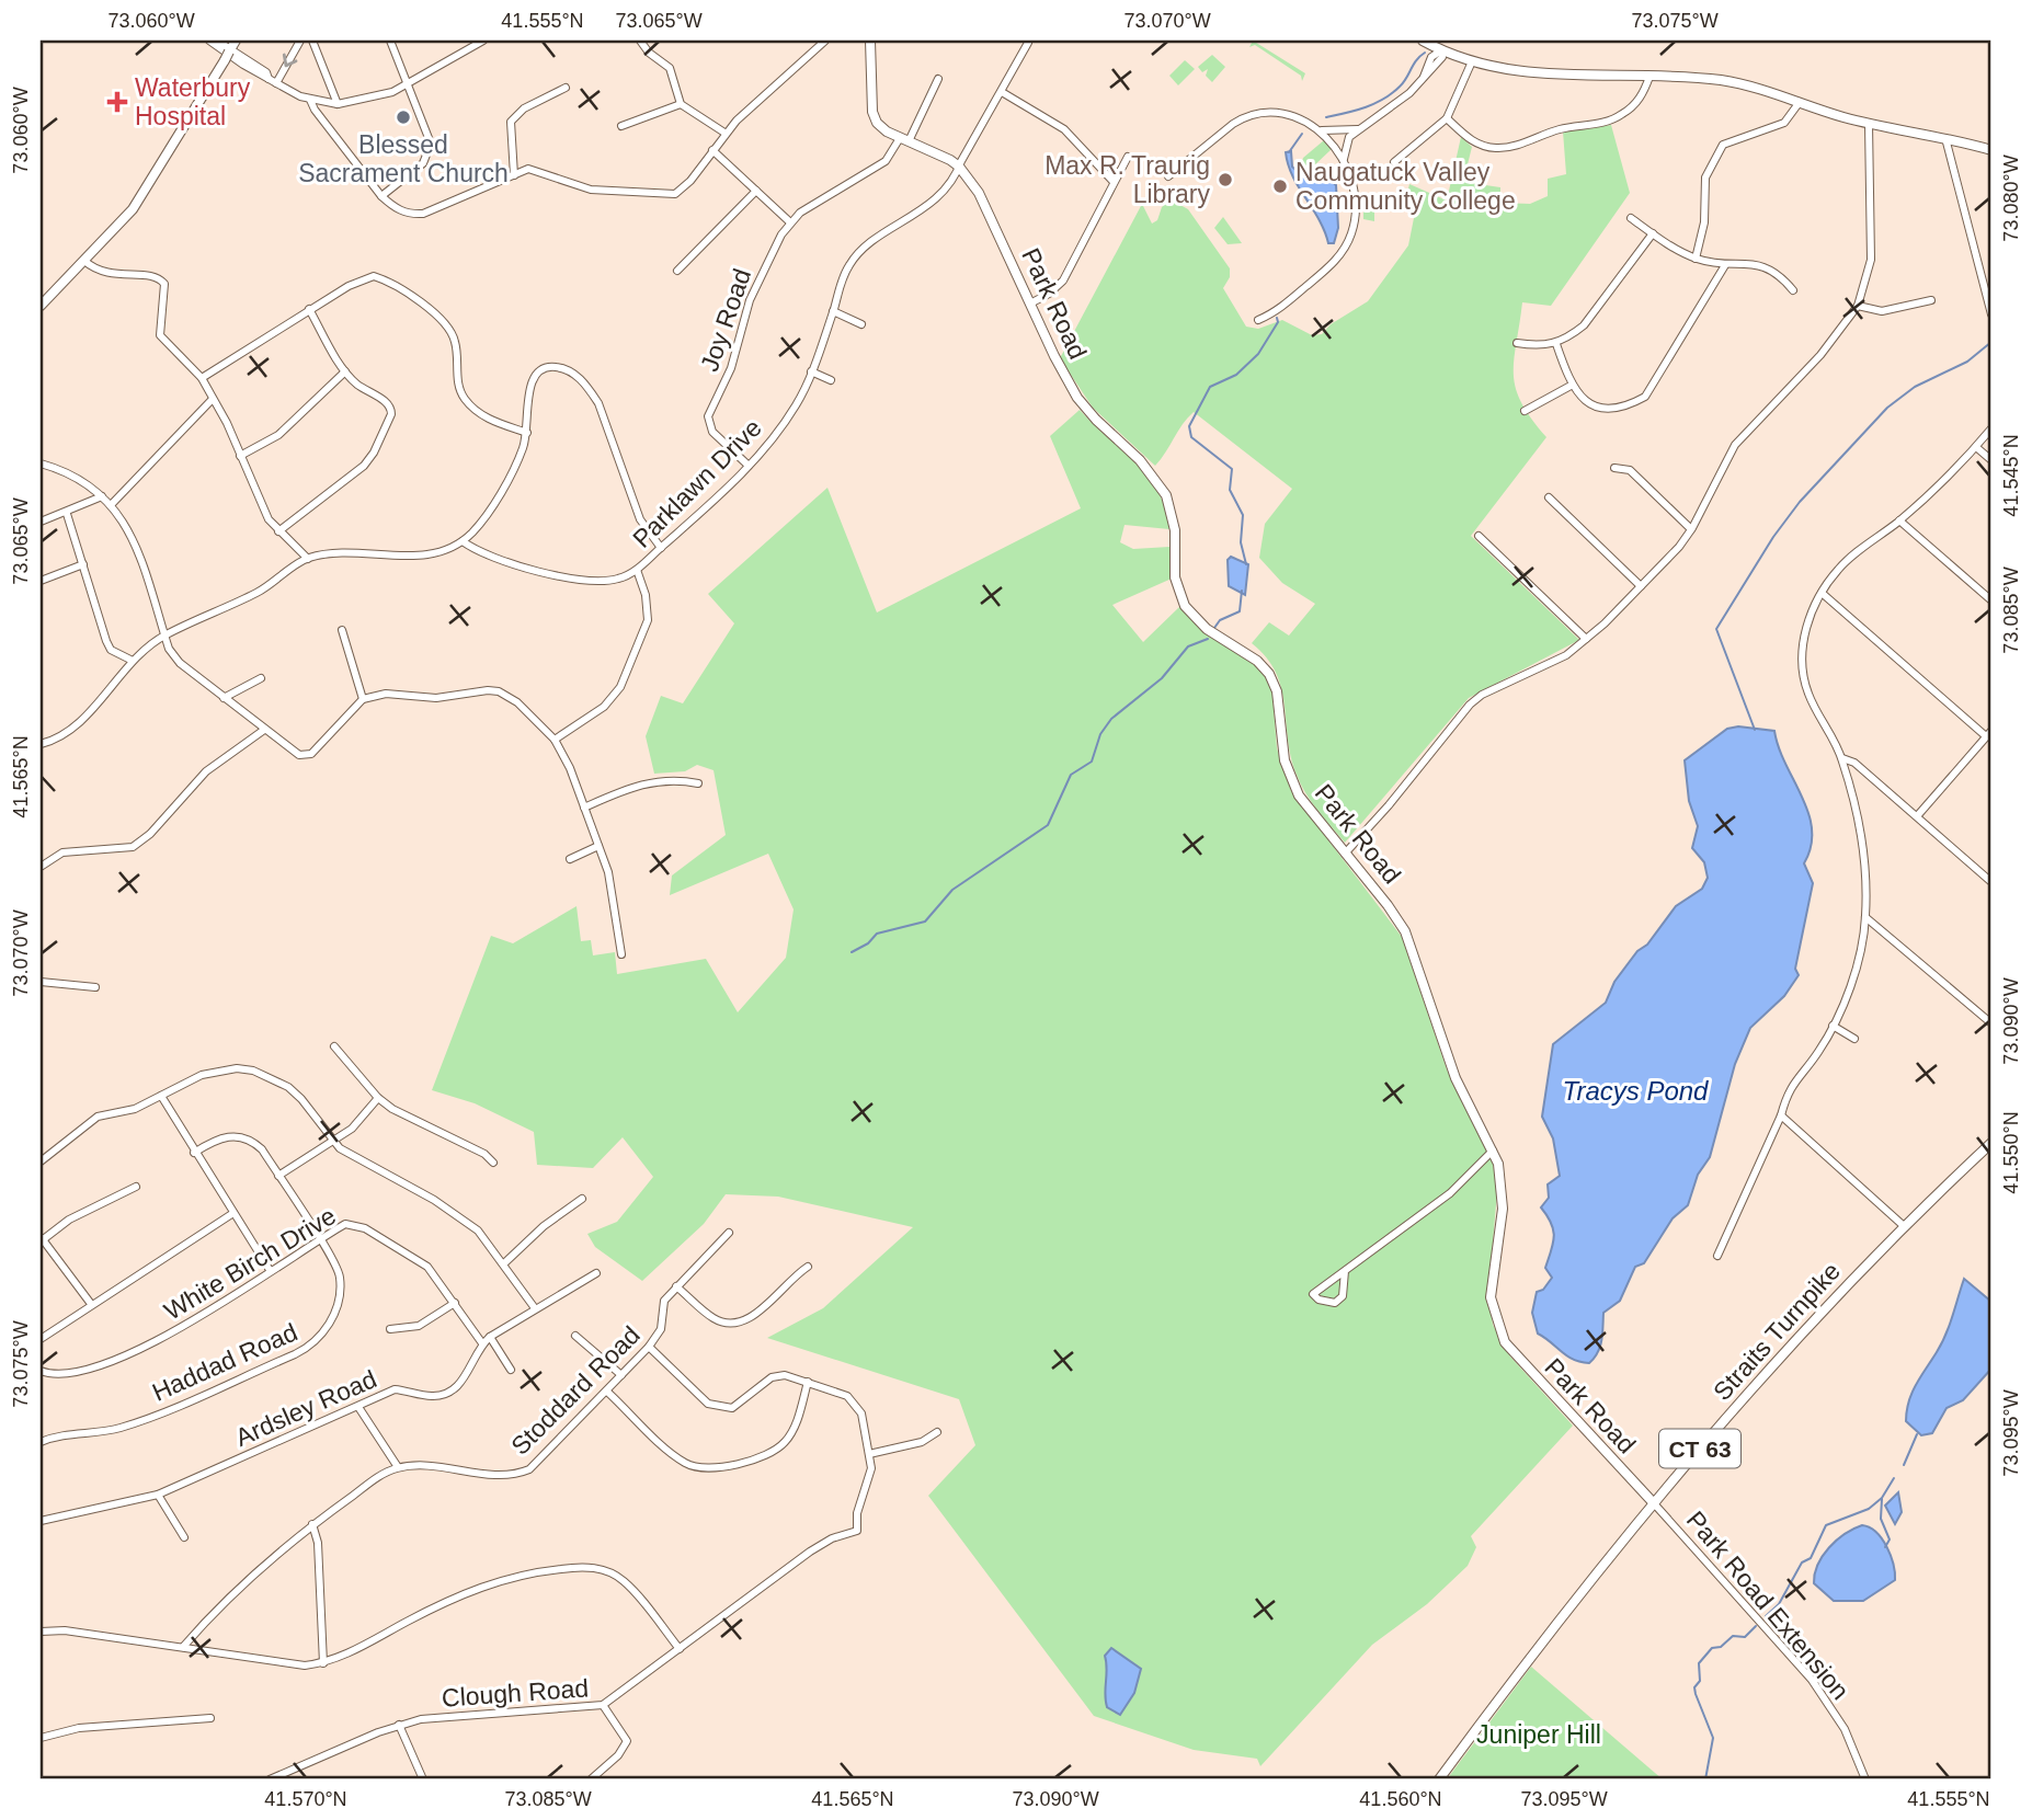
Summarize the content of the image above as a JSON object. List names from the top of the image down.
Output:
{
  "streets": {
    "main road": ["Park Road", "Straits Turnpike", "CT 63"],
    "street": [
      "Joy Road",
      "Parklawn Drive",
      "White Birch Drive",
      "Haddad Road",
      "Stoddard Road",
      "Ardsley Road",
      "Park Road Extension",
      "Clough Road"
    ]
  },
  "crossings": [
    ["Park Road", "Joy Road"],
    ["Park Road", "Parklawn Drive"],
    ["Park Road", "Straits Turnpike"],
    ["Park Road", "Park Road Extension"],
    ["Joy Road", "Parklawn Drive"],
    ["White Birch Drive", "Haddad Road"],
    ["White Birch Drive", "Ardsley Road"],
    ["Straits Turnpike", "Park Road Extension"]
  ],
  "water": ["Tracys Pond"],
  "parks": ["Juniper Hill"],
  "places": {
    "health": ["Waterbury Hospital"],
    "other": ["Blessed Sacrament Church", "Max R. Traurig Library", "Naugatuck Valley Community College"]
  },
  "coordinates": [
    "73.060°W",
    "41.555°N",
    "73.065°W",
    "73.070°W",
    "73.075°W",
    "73.080°W",
    "41.545°N",
    "73.085°W",
    "41.565°N",
    "73.090°W",
    "41.550°N",
    "73.095°W",
    "41.570°N",
    "41.560°N"
  ]
}
